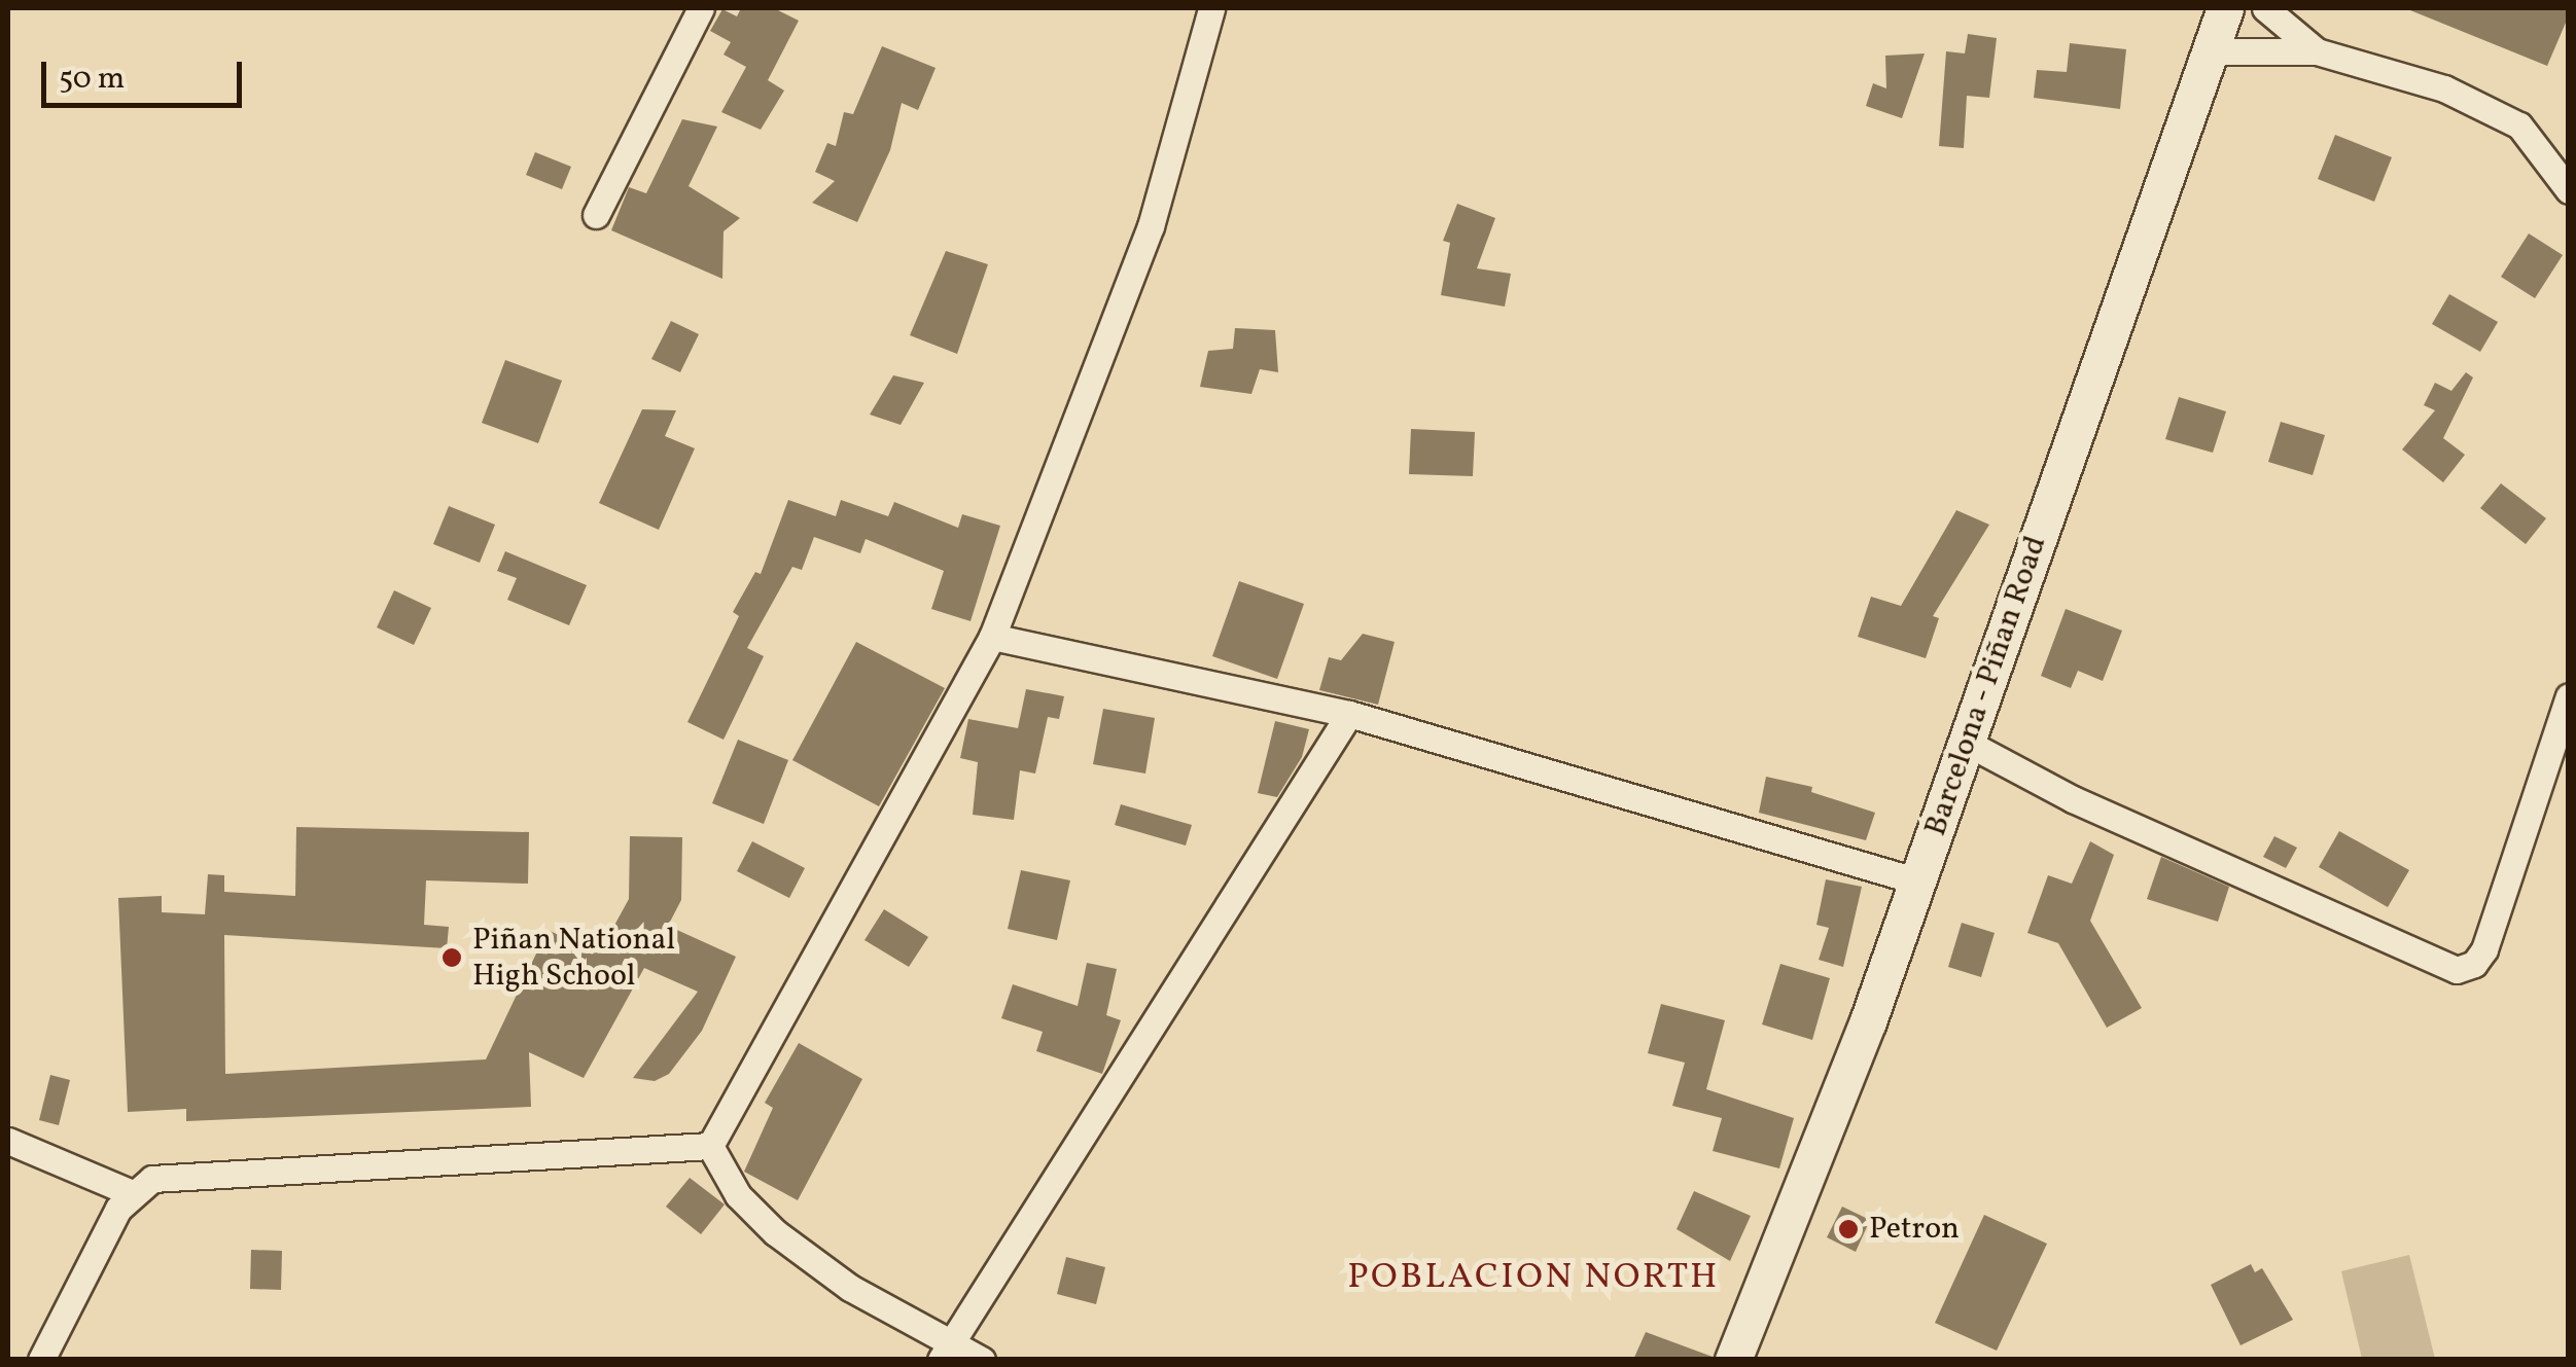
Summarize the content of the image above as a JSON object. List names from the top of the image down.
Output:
{
  "streets": {
    "main road": ["Barcelona - Piñan Road"]
  },
  "districts": ["POBLACION NORTH"],
  "places": ["Piñan National High School", "Petron"],
  "scale_bar": "50 m"
}
